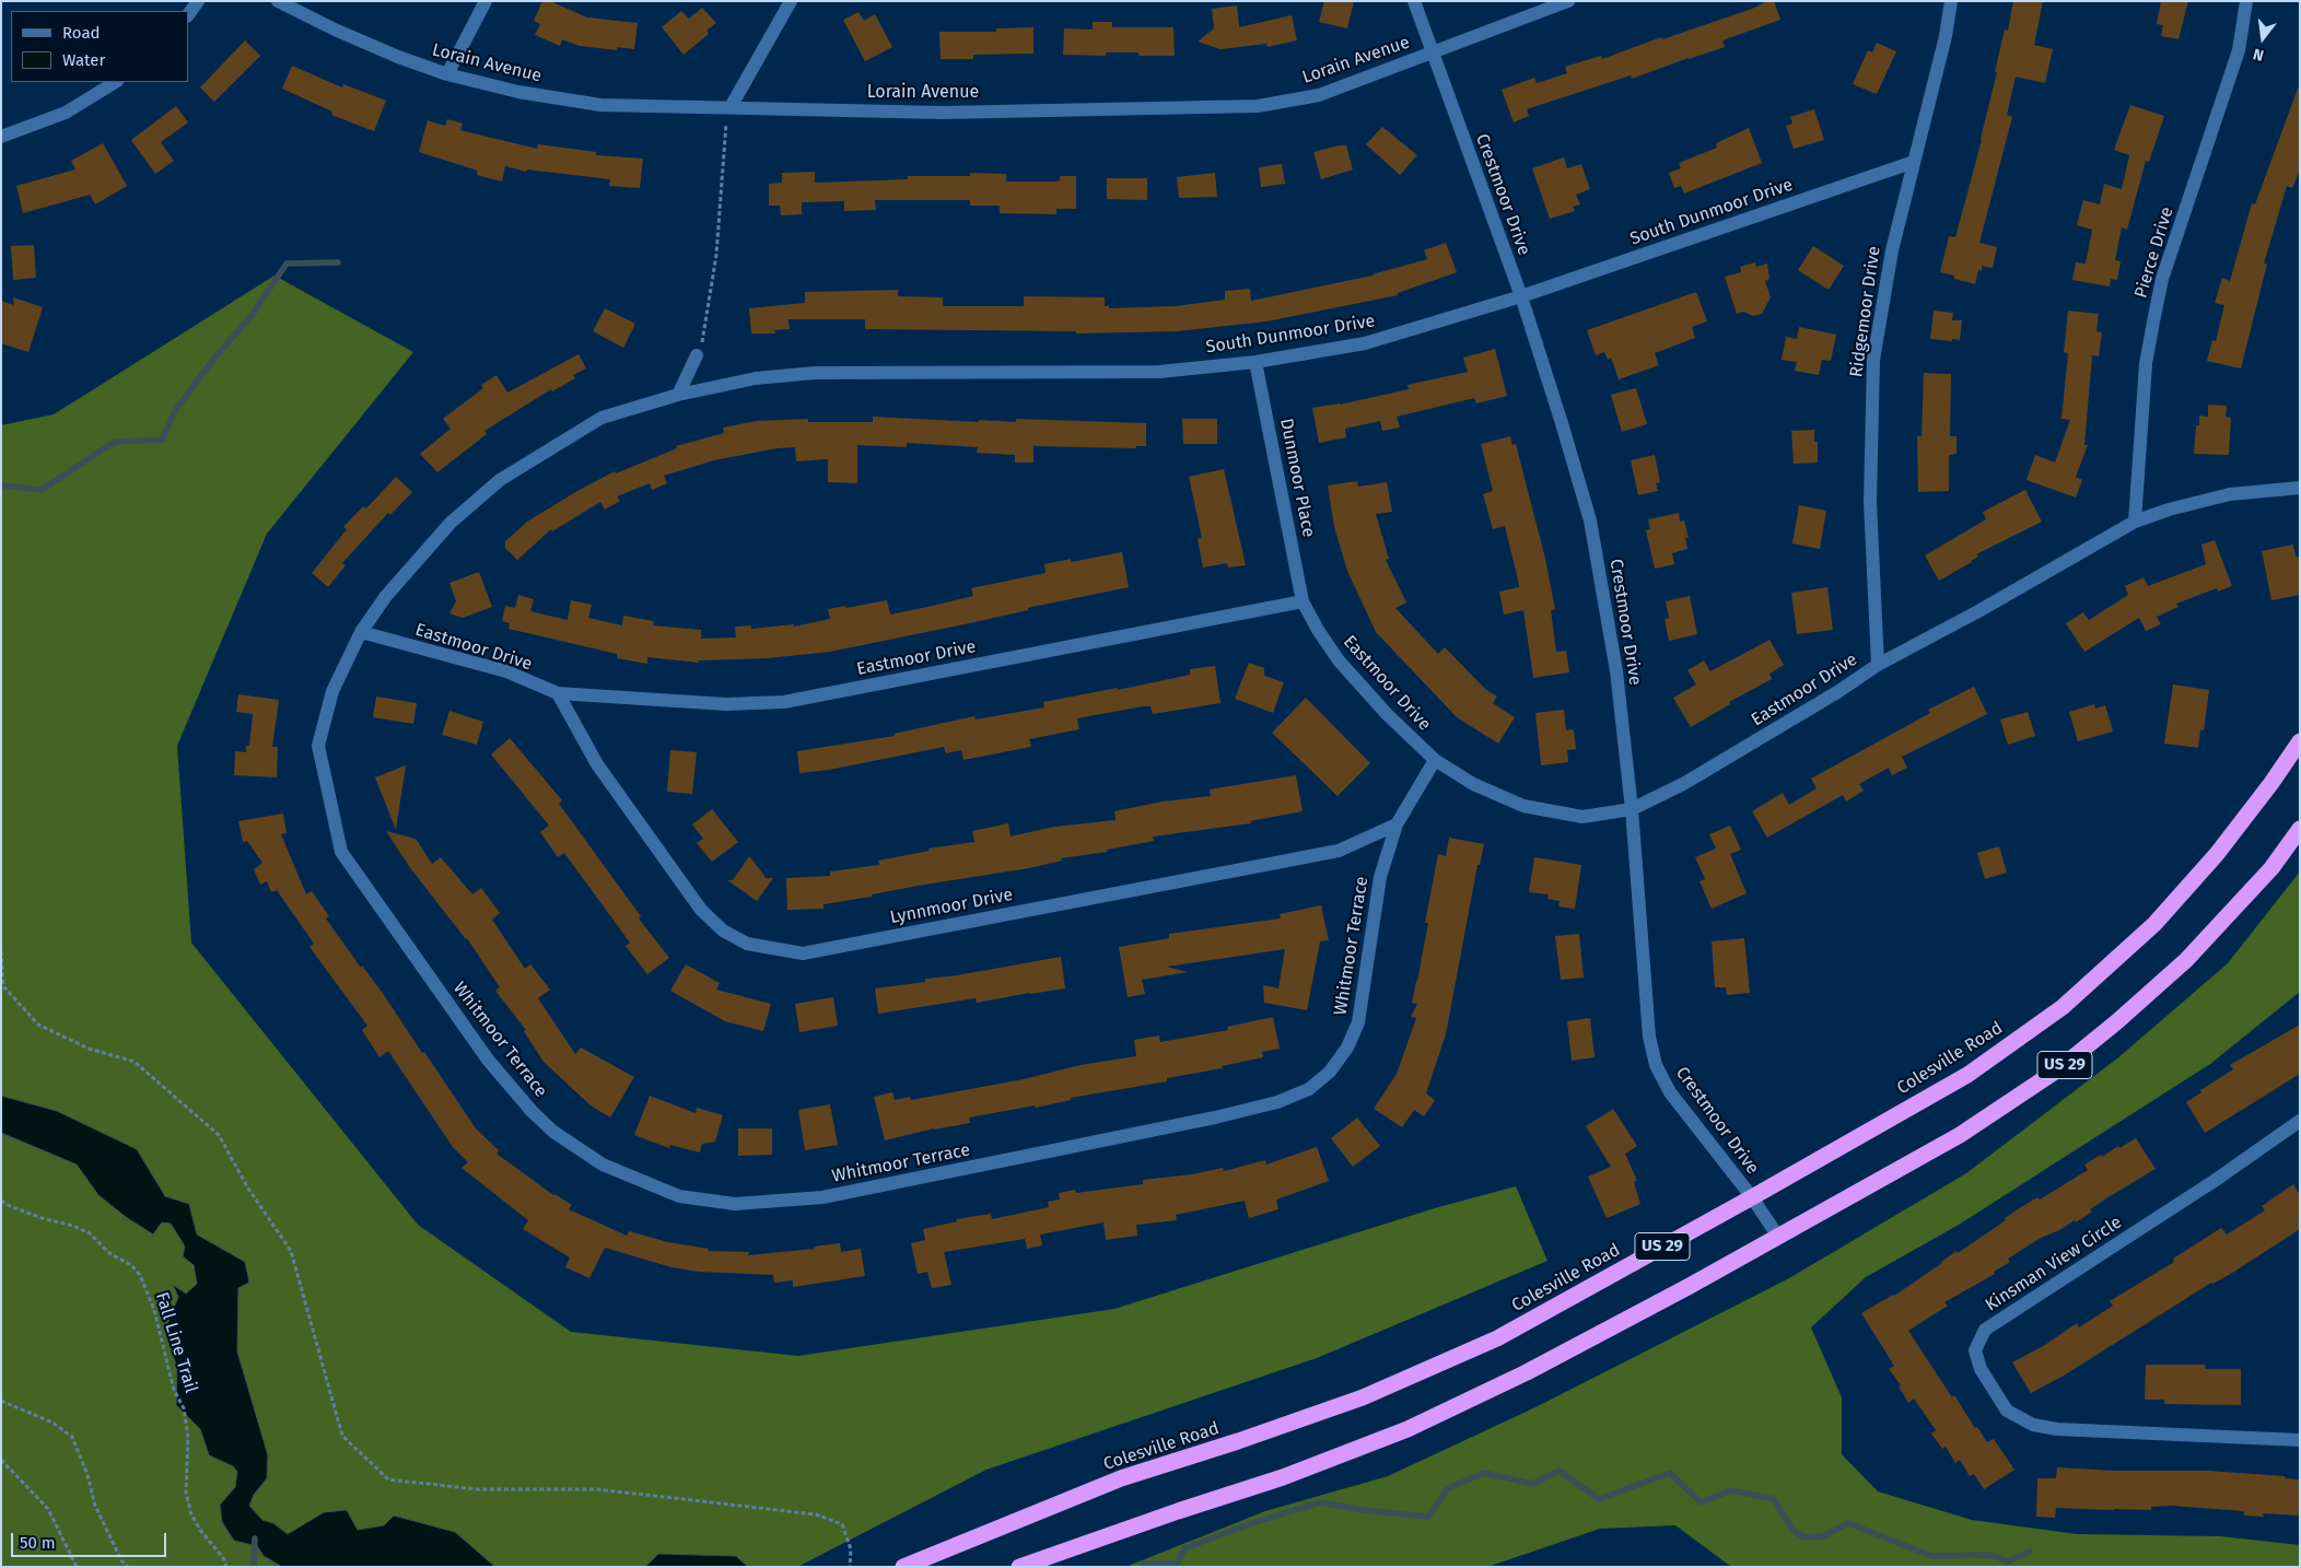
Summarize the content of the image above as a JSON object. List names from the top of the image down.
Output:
{
  "streets": {
    "highway": ["Colesville Road", "US 29"],
    "street": [
      "Lorain Avenue",
      "Crestmoor Drive",
      "South Dunmoor Drive",
      "Pierce Drive",
      "Ridgemoor Drive",
      "Dunmoor Place",
      "Eastmoor Drive",
      "Lynnmoor Drive",
      "Whitmoor Terrace",
      "Kinsman View Circle"
    ],
    "path": ["Fall Line Trail"]
  },
  "crossings": [
    ["Lorain Avenue", "Crestmoor Drive"],
    ["Crestmoor Drive", "South Dunmoor Drive"],
    ["Crestmoor Drive", "Eastmoor Drive"],
    ["Crestmoor Drive", "Colesville Road"],
    ["Crestmoor Drive", "US 29"],
    ["South Dunmoor Drive", "Ridgemoor Drive"],
    ["South Dunmoor Drive", "Dunmoor Place"],
    ["South Dunmoor Drive", "Whitmoor Terrace"],
    ["Pierce Drive", "Eastmoor Drive"],
    ["Ridgemoor Drive", "Eastmoor Drive"],
    ["Dunmoor Place", "Eastmoor Drive"],
    ["Eastmoor Drive", "Lynnmoor Drive"],
    ["Eastmoor Drive", "Whitmoor Terrace"],
    ["Lynnmoor Drive", "Whitmoor Terrace"]
  ],
  "legend": ["Road", "Water"],
  "scale_bar": "50 m",
  "north": "bottom"
}
